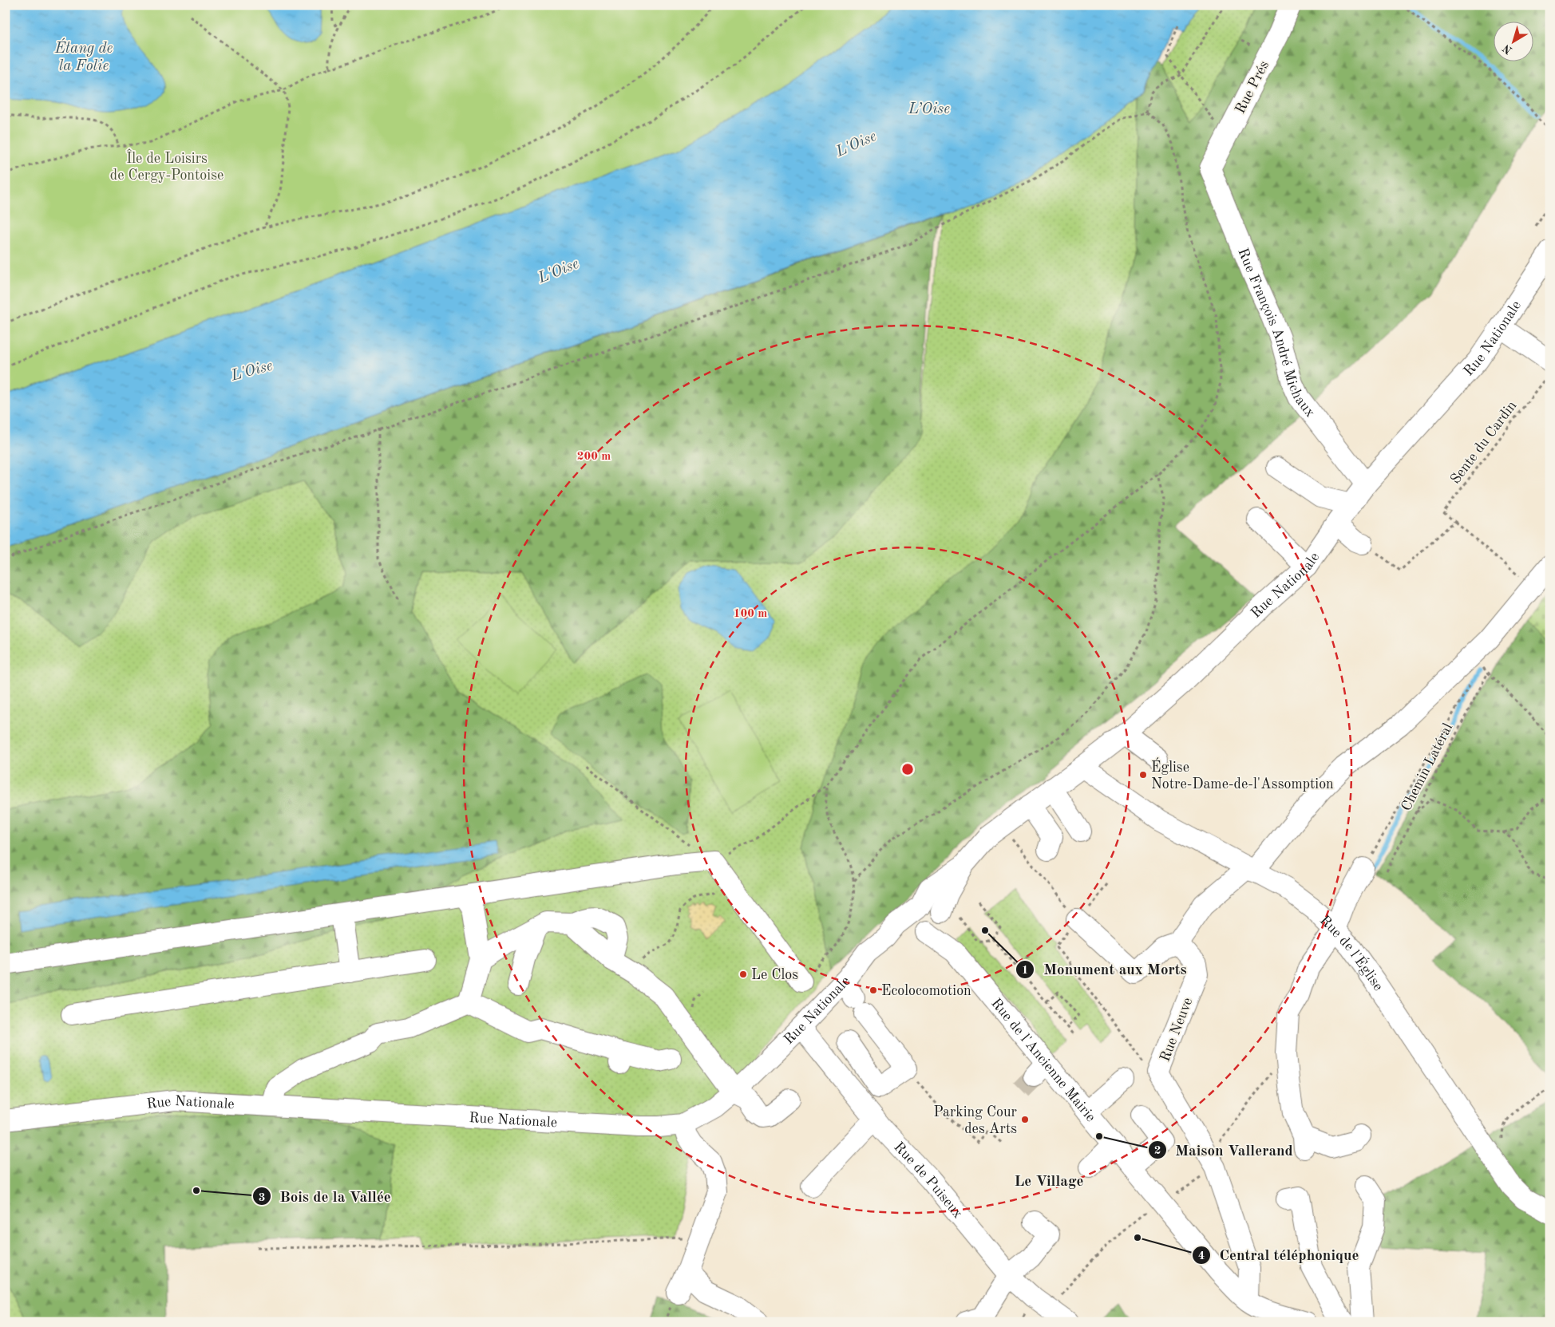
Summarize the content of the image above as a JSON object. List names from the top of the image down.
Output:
{
  "streets": {
    "street": [
      "Rue Prés",
      "Rue François André Michaux",
      "Rue Nationale",
      "Rue de l'Église",
      "Rue Neuve",
      "Rue de l'Ancienne Mairie",
      "Rue de Puiseux"
    ],
    "path": ["Sente du Cardin", "Chemin Latéral"]
  },
  "crossings": [
    ["Rue Prés", "Rue François André Michaux"],
    ["Rue François André Michaux", "Rue Nationale"],
    ["Rue Nationale", "Rue de l'Église"],
    ["Rue Nationale", "Rue de l'Ancienne Mairie"],
    ["Rue Nationale", "Rue de Puiseux"],
    ["Rue Neuve", "Rue de l'Ancienne Mairie"]
  ],
  "districts": ["Le Village"],
  "water": ["Étang de la Folie", "L’Oise", "L'Oise"],
  "parks": ["Île de Loisirs de Cergy-Pontoise"],
  "places": [
    "Église Notre-Dame-de-l'Assomption",
    "Monument aux Morts",
    "Le Clos",
    "Ecolocomotion",
    "Parking Cour des Arts",
    "Maison Vallerand",
    "Bois de la Vallée",
    "Central téléphonique"
  ],
  "north": "bottom left",
  "rings": ["200 m", "100 m"]
}
